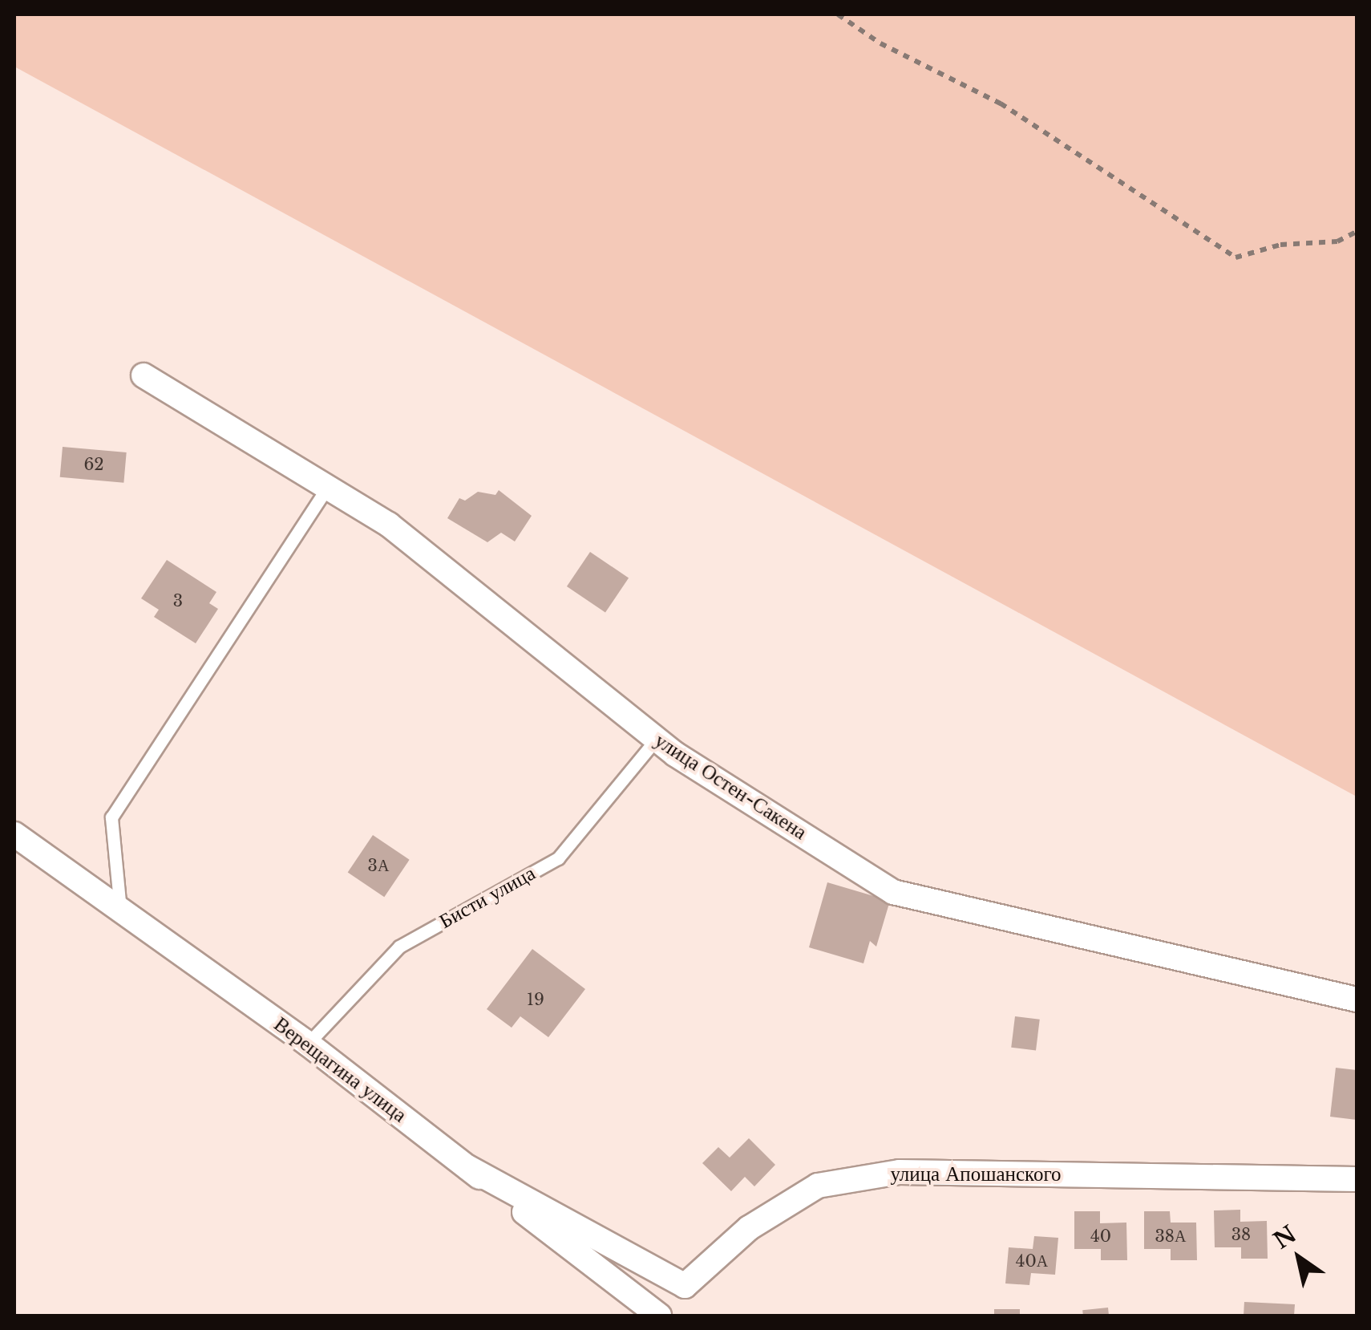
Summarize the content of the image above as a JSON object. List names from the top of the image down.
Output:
{
  "streets": {
    "street": ["улица Остен-Сакена", "Верещагина улица", "улица Апошанского"],
    "lane": ["Бисти улица"]
  },
  "crossings": [
    ["улица Остен-Сакена", "Бисти улица"],
    ["Бисти улица", "Верещагина улица"],
    ["Верещагина улица", "улица Апошанского"]
  ],
  "house_numbers": [
    "62",
    "3",
    "3А",
    "19",
    "38",
    "40",
    "38А",
    "40А"
  ],
  "north": "top left"
}
